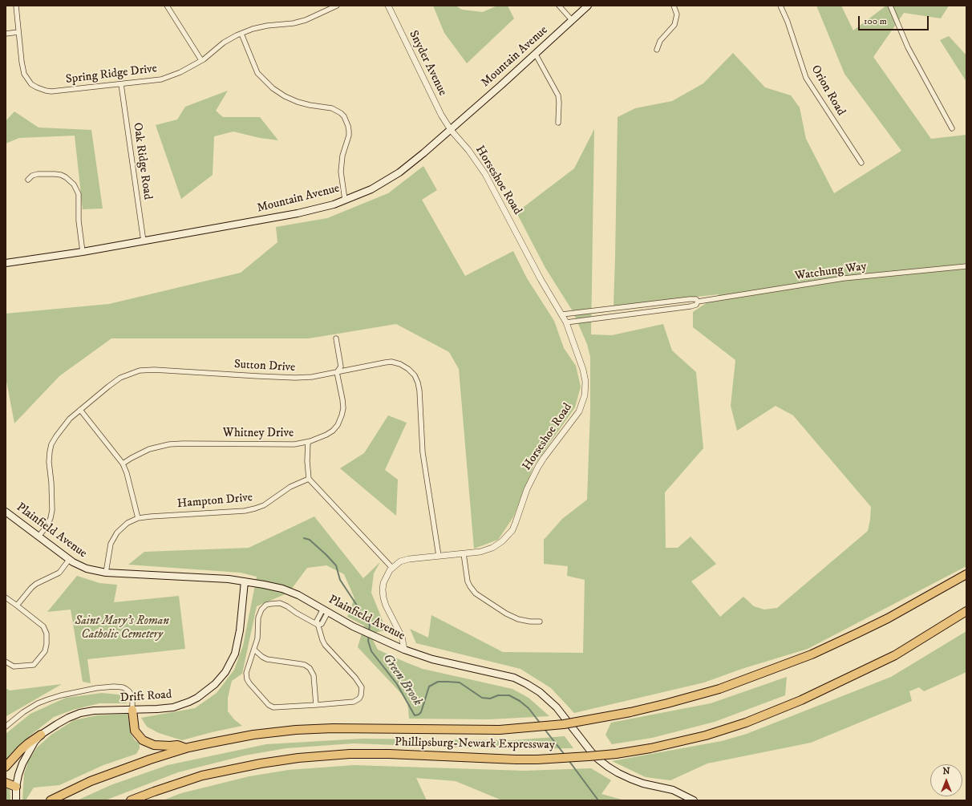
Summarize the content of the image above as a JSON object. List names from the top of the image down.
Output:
{
  "streets": {
    "highway": ["Phillipsburg-Newark Expressway"],
    "main road": ["Mountain Avenue", "Plainfield Avenue", "Drift Road"],
    "street": [
      "Snyder Avenue",
      "Spring Ridge Drive",
      "Orion Road",
      "Oak Ridge Road",
      "Horseshoe Road",
      "Watchung Way",
      "Sutton Drive",
      "Whitney Drive",
      "Hampton Drive"
    ]
  },
  "crossings": [
    ["Mountain Avenue", "Snyder Avenue"],
    ["Mountain Avenue", "Oak Ridge Road"],
    ["Mountain Avenue", "Horseshoe Road"],
    ["Snyder Avenue", "Horseshoe Road"],
    ["Spring Ridge Drive", "Oak Ridge Road"],
    ["Horseshoe Road", "Watchung Way"],
    ["Horseshoe Road", "Sutton Drive"],
    ["Horseshoe Road", "Plainfield Avenue"],
    ["Sutton Drive", "Whitney Drive"],
    ["Sutton Drive", "Plainfield Avenue"],
    ["Hampton Drive", "Plainfield Avenue"],
    ["Plainfield Avenue", "Drift Road"]
  ],
  "water": ["Green Brook"],
  "parks": ["Saint Mary's Roman Catholic Cemetery"],
  "scale_bar": "100 m",
  "north": "top"
}
